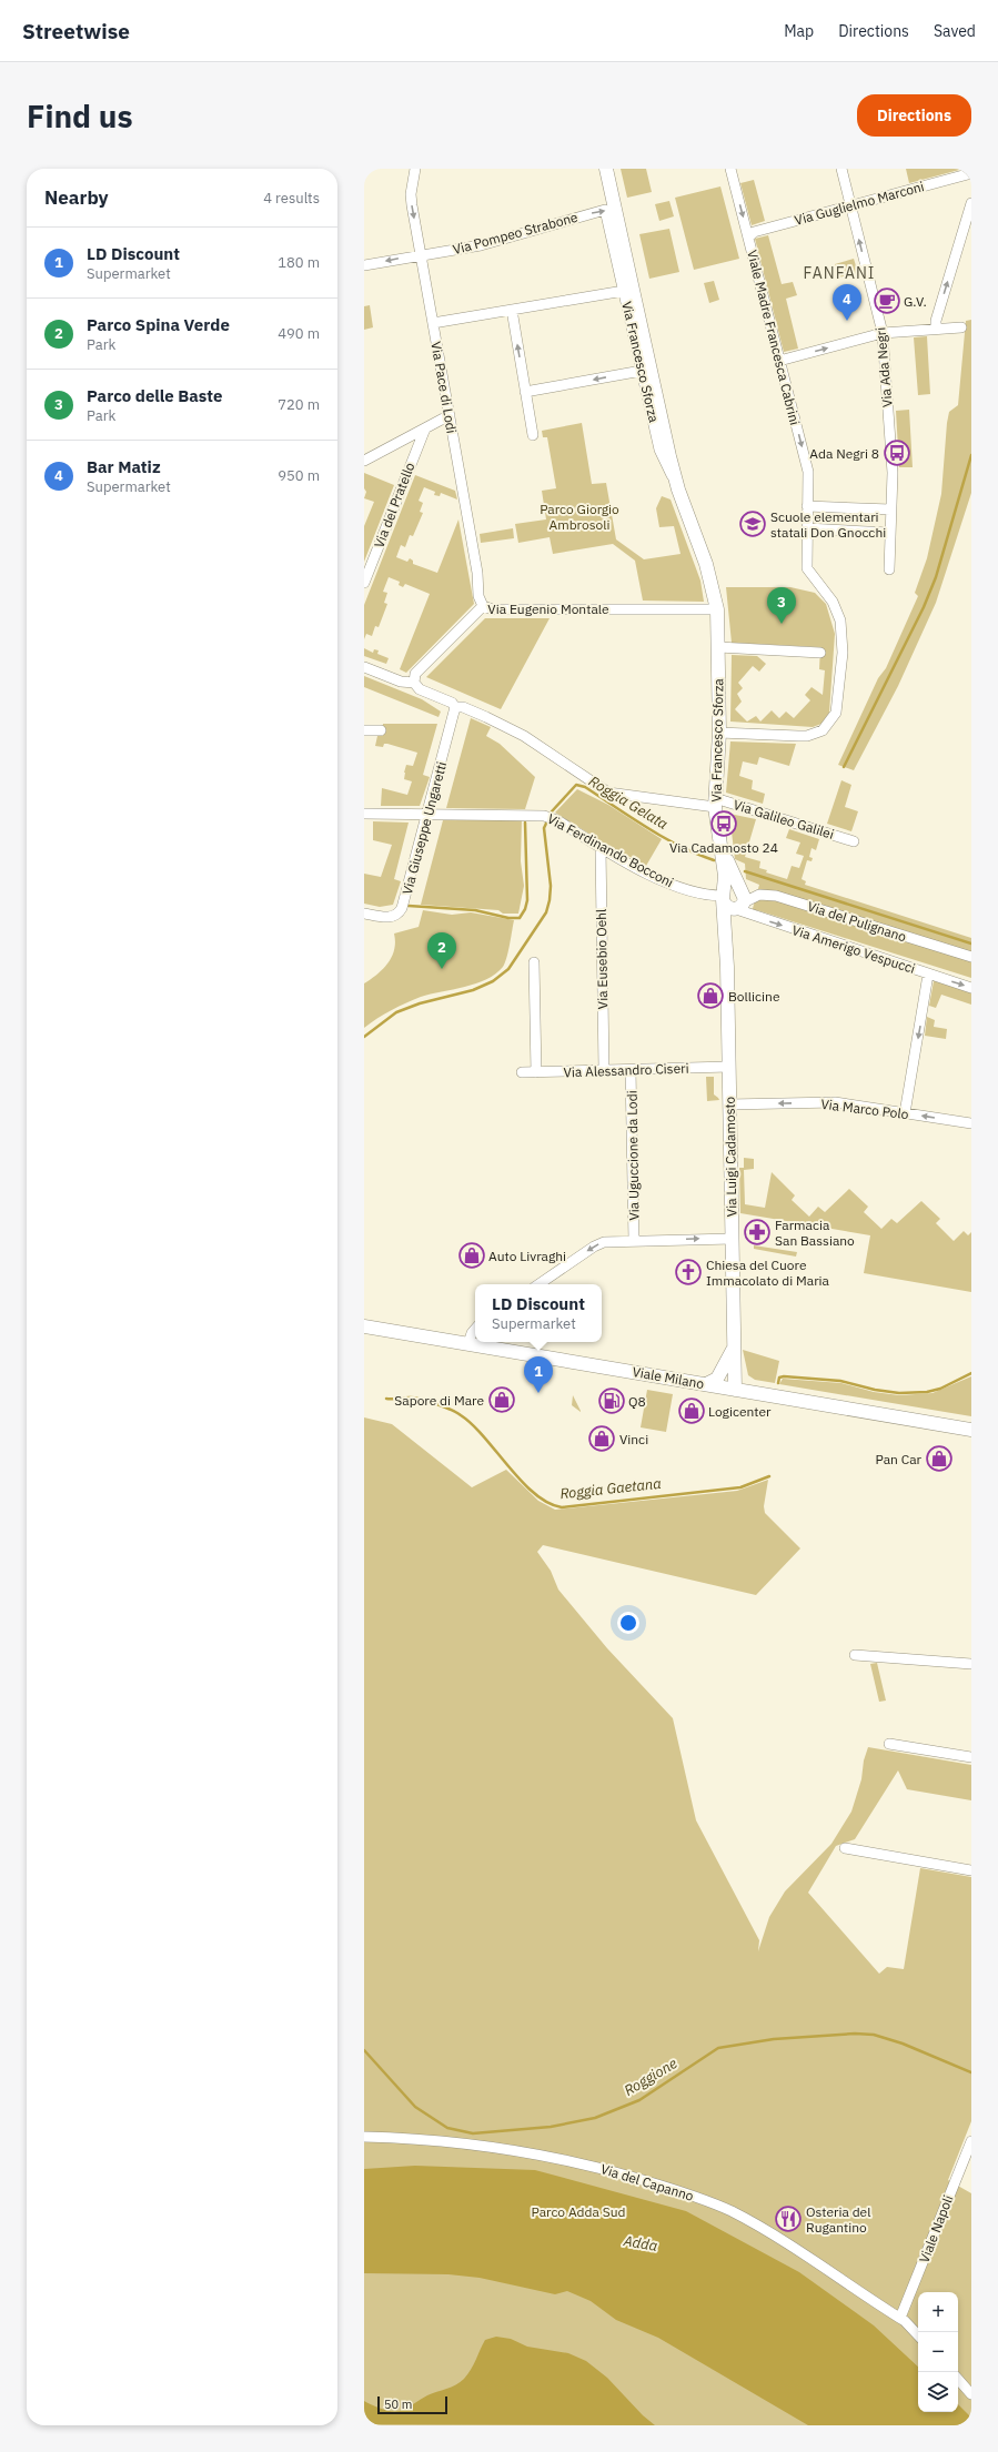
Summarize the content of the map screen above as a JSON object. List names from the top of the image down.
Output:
{
  "streets": {
    "street": [
      "Via Guglielmo Marconi",
      "Via Pompeo Strabone",
      "Viale Madre Francesca Cabrini",
      "Via Francesco Sforza",
      "Via Ada Negri",
      "Via Pace di Lodi",
      "Via del Pratello",
      "Via Eugenio Montale",
      "Via Galileo Galilei",
      "Via Giuseppe Ungaretti",
      "Via Ferdinando Bocconi",
      "Via del Pulignano",
      "Via Amerigo Vespucci",
      "Via Eusebio Oehl",
      "Via Alessandro Ciseri",
      "Via Marco Polo",
      "Via Uguccione da Lodi",
      "Via Luigi Cadamosto",
      "Viale Milano",
      "Via del Capanno",
      "Viale Napoli"
    ]
  },
  "crossings": [
    ["Via Guglielmo Marconi", "Viale Madre Francesca Cabrini"],
    ["Via Guglielmo Marconi", "Via Ada Negri"],
    ["Via Pompeo Strabone", "Via Francesco Sforza"],
    ["Via Pompeo Strabone", "Via Pace di Lodi"],
    ["Viale Madre Francesca Cabrini", "Via Francesco Sforza"],
    ["Via Francesco Sforza", "Via Eugenio Montale"],
    ["Via Francesco Sforza", "Via Galileo Galilei"],
    ["Via Francesco Sforza", "Via Ferdinando Bocconi"],
    ["Via Francesco Sforza", "Via del Pulignano"],
    ["Via Francesco Sforza", "Via Amerigo Vespucci"],
    ["Via Francesco Sforza", "Via Luigi Cadamosto"],
    ["Via Pace di Lodi", "Via Eugenio Montale"],
    ["Via Eugenio Montale", "Via Galileo Galilei"],
    ["Via Galileo Galilei", "Via Giuseppe Ungaretti"],
    ["Via Giuseppe Ungaretti", "Via Ferdinando Bocconi"],
    ["Via Ferdinando Bocconi", "Via del Pulignano"],
    ["Via Ferdinando Bocconi", "Via Amerigo Vespucci"],
    ["Via Ferdinando Bocconi", "Via Eusebio Oehl"],
    ["Via Ferdinando Bocconi", "Via Luigi Cadamosto"],
    ["Via del Pulignano", "Via Amerigo Vespucci"],
    ["Via del Pulignano", "Via Luigi Cadamosto"],
    ["Via Amerigo Vespucci", "Via Luigi Cadamosto"],
    ["Via Eusebio Oehl", "Via Alessandro Ciseri"],
    ["Via Alessandro Ciseri", "Via Uguccione da Lodi"],
    ["Via Alessandro Ciseri", "Via Luigi Cadamosto"],
    ["Via Marco Polo", "Via Luigi Cadamosto"],
    ["Via Luigi Cadamosto", "Viale Milano"],
    ["Via del Capanno", "Viale Napoli"]
  ],
  "one_way": ["Via Amerigo Vespucci", "Via Marco Polo"],
  "districts": ["FANFANI"],
  "water": [
    "Roggia Gelata",
    "Roggia Gaetana",
    "Roggione",
    "Adda"
  ],
  "parks": ["Parco Giorgio Ambrosoli", "Parco Adda Sud"],
  "places": {
    "cafe": ["G.V."],
    "bus stop": ["Ada Negri 8", "Via Cadamosto 24"],
    "school or university": ["Scuole elementari statali Don Gnocchi"],
    "shop": [
      "Bollicine",
      "Auto Livraghi",
      "Sapore di Mare",
      "Logicenter",
      "Vinci",
      "Pan Car"
    ],
    "pharmacy": ["Farmacia San Bassiano"],
    "church": ["Chiesa del Cuore Immacolato di Maria"],
    "fuel station": ["Q8"],
    "restaurant": ["Osteria del Rugantino"]
  },
  "scale_bar": "50 m",
  "page": {
    "header": "Streetwise",
    "nav": ["Map", "Directions", "Saved"],
    "buttons": "Directions",
    "title": "Find us",
    "heading": ["Nearby", "4 results"],
    "list": [
      {
        "mark": "1",
        "name": "LD Discount",
        "note": "Supermarket",
        "value": "180 m"
      },
      {
        "mark": "2",
        "name": "Parco Spina Verde",
        "note": "Park",
        "value": "490 m"
      },
      {
        "mark": "3",
        "name": "Parco delle Baste",
        "note": "Park",
        "value": "720 m"
      },
      {
        "mark": "4",
        "name": "Bar Matiz",
        "note": "Supermarket",
        "value": "950 m"
      }
    ],
    "pins": [
      "4",
      "3",
      "2",
      "1"
    ],
    "popup": ["LD Discount", "Supermarket"],
    "map_buttons": ["+", "−"],
    "scale": "50 m"
  }
}
